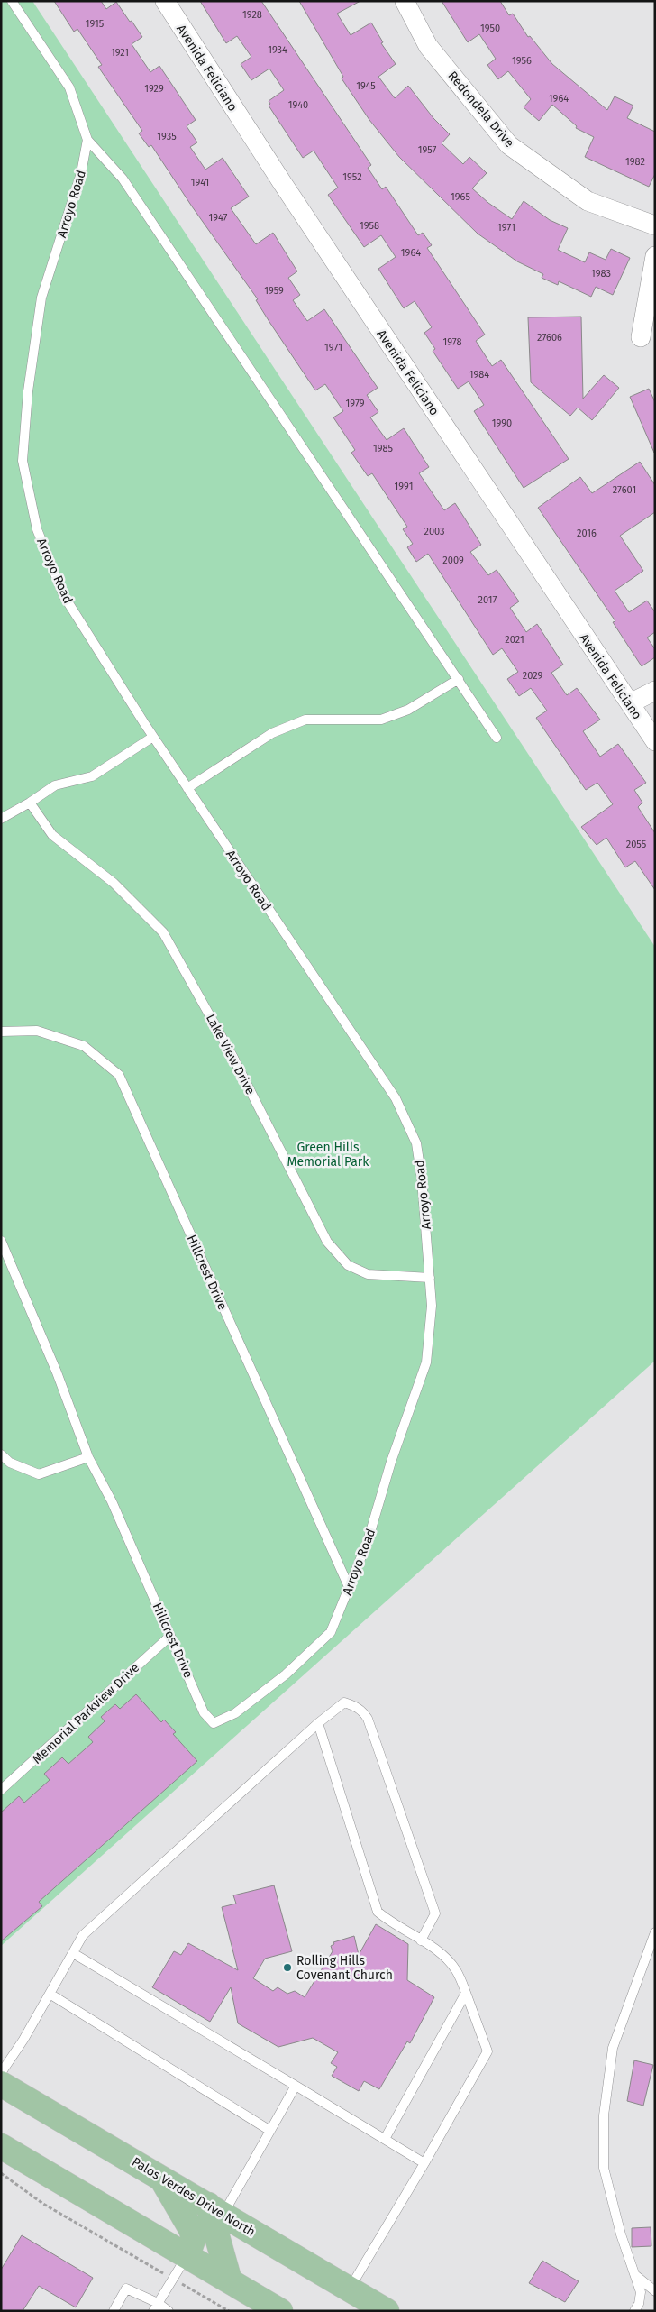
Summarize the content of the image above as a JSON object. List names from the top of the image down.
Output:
{
  "streets": {
    "main road": ["Palos Verdes Drive North"],
    "street": ["Avenida Feliciano", "Redondela Drive"],
    "lane": [
      "Arroyo Road",
      "Lake View Drive",
      "Hillcrest Drive",
      "Memorial Parkview Drive"
    ]
  },
  "crossings": [
    ["Arroyo Road", "Lake View Drive"],
    ["Arroyo Road", "Hillcrest Drive"],
    ["Hillcrest Drive", "Memorial Parkview Drive"]
  ],
  "parks": ["Green Hills Memorial Park"],
  "places": ["Rolling Hills Covenant Church"],
  "house_numbers": [
    "1928",
    "1915",
    "1950",
    "1934",
    "1921",
    "1956",
    "1945",
    "1929",
    "1964",
    "1940",
    "1935",
    "1957",
    "1982",
    "1952",
    "1941",
    "1965",
    "1947",
    "1958",
    "1971",
    "1964",
    "1983",
    "1959",
    "27606",
    "1978",
    "1971",
    "1984",
    "1979",
    "1990",
    "1985",
    "1991",
    "27601",
    "2003",
    "2016",
    "2009",
    "2017",
    "2021",
    "2029",
    "2055"
  ]
}
